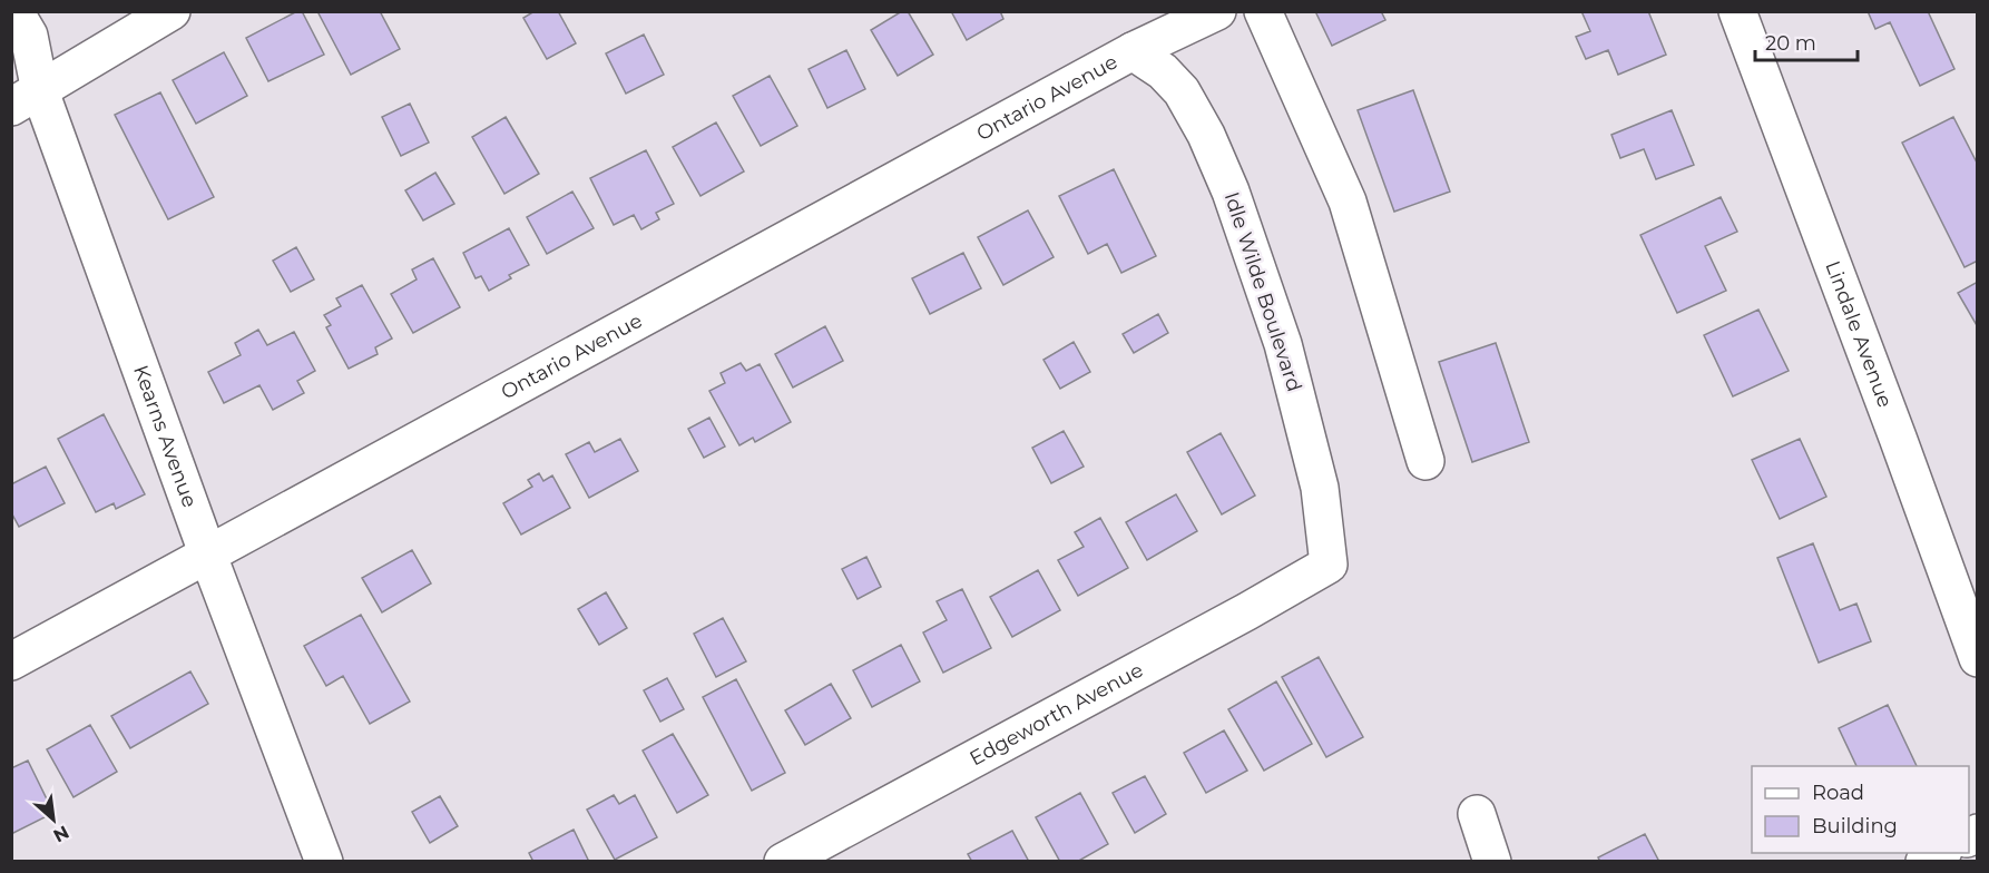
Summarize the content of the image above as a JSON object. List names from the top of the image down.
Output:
{
  "streets": {
    "street": [
      "Ontario Avenue",
      "Idle Wilde Boulevard",
      "Lindale Avenue",
      "Kearns Avenue",
      "Edgeworth Avenue"
    ]
  },
  "crossings": [
    ["Ontario Avenue", "Idle Wilde Boulevard"],
    ["Ontario Avenue", "Kearns Avenue"],
    ["Idle Wilde Boulevard", "Edgeworth Avenue"]
  ],
  "legend": ["Road", "Building"],
  "scale_bar": "20 m",
  "north": "bottom right"
}
